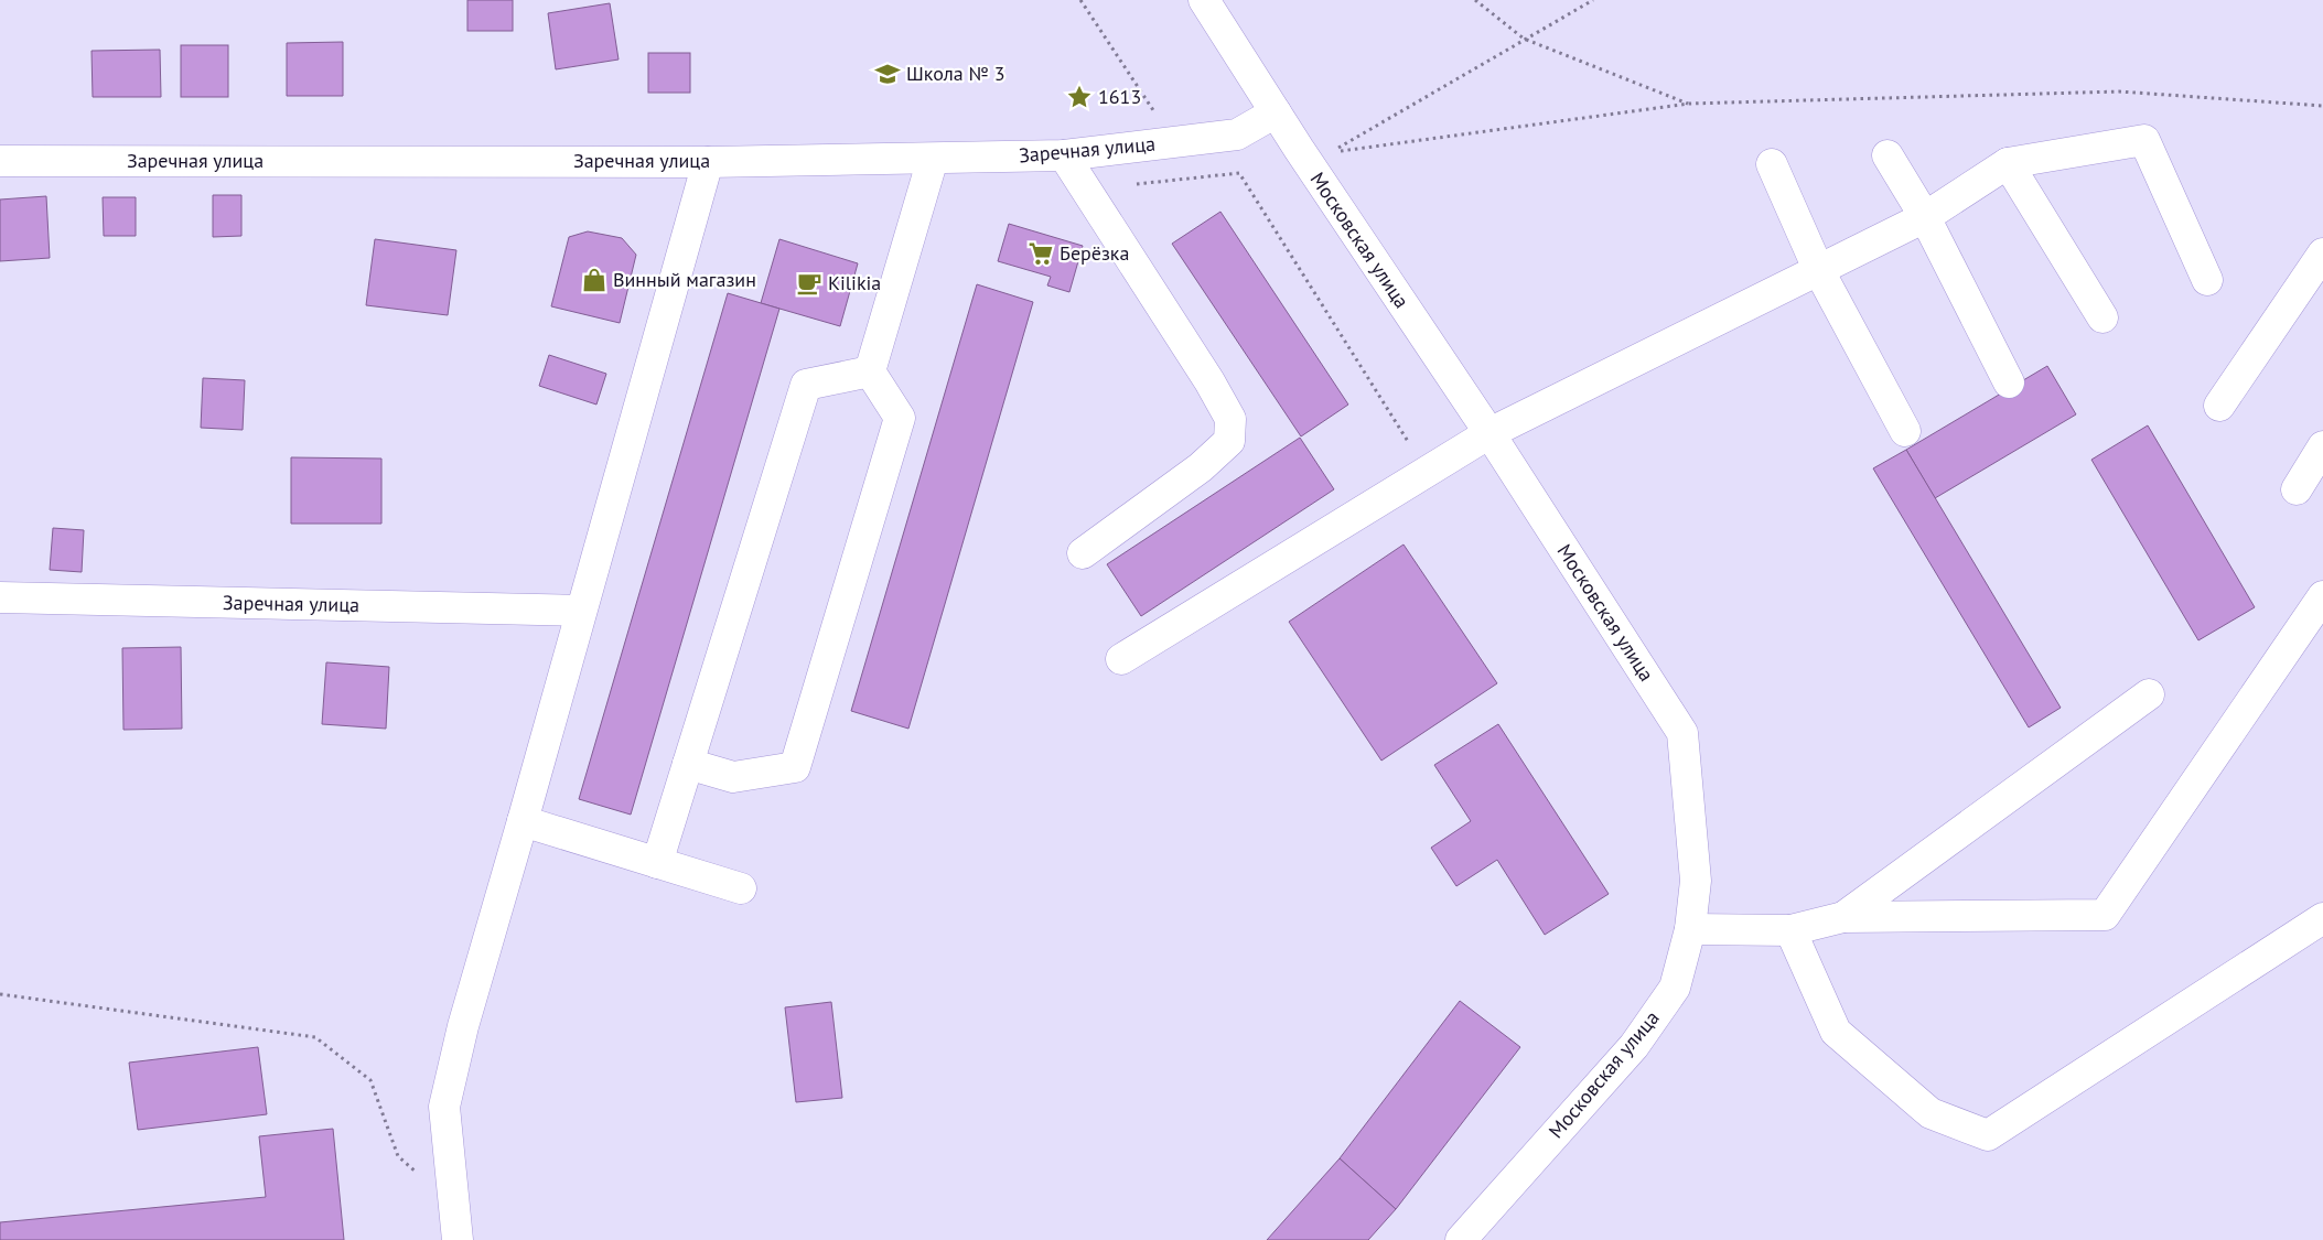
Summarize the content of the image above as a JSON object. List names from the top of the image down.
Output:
{
  "streets": {
    "street": ["Заречная улица", "Московская улица"]
  },
  "crossings": [
    ["Заречная улица", "Московская улица"]
  ],
  "places": {
    "school or university": ["Школа № 3"],
    "place": ["1613"],
    "supermarket": ["Берёзка"],
    "shop": ["Винный магазин"],
    "cafe": ["Kilikia"]
  }
}
